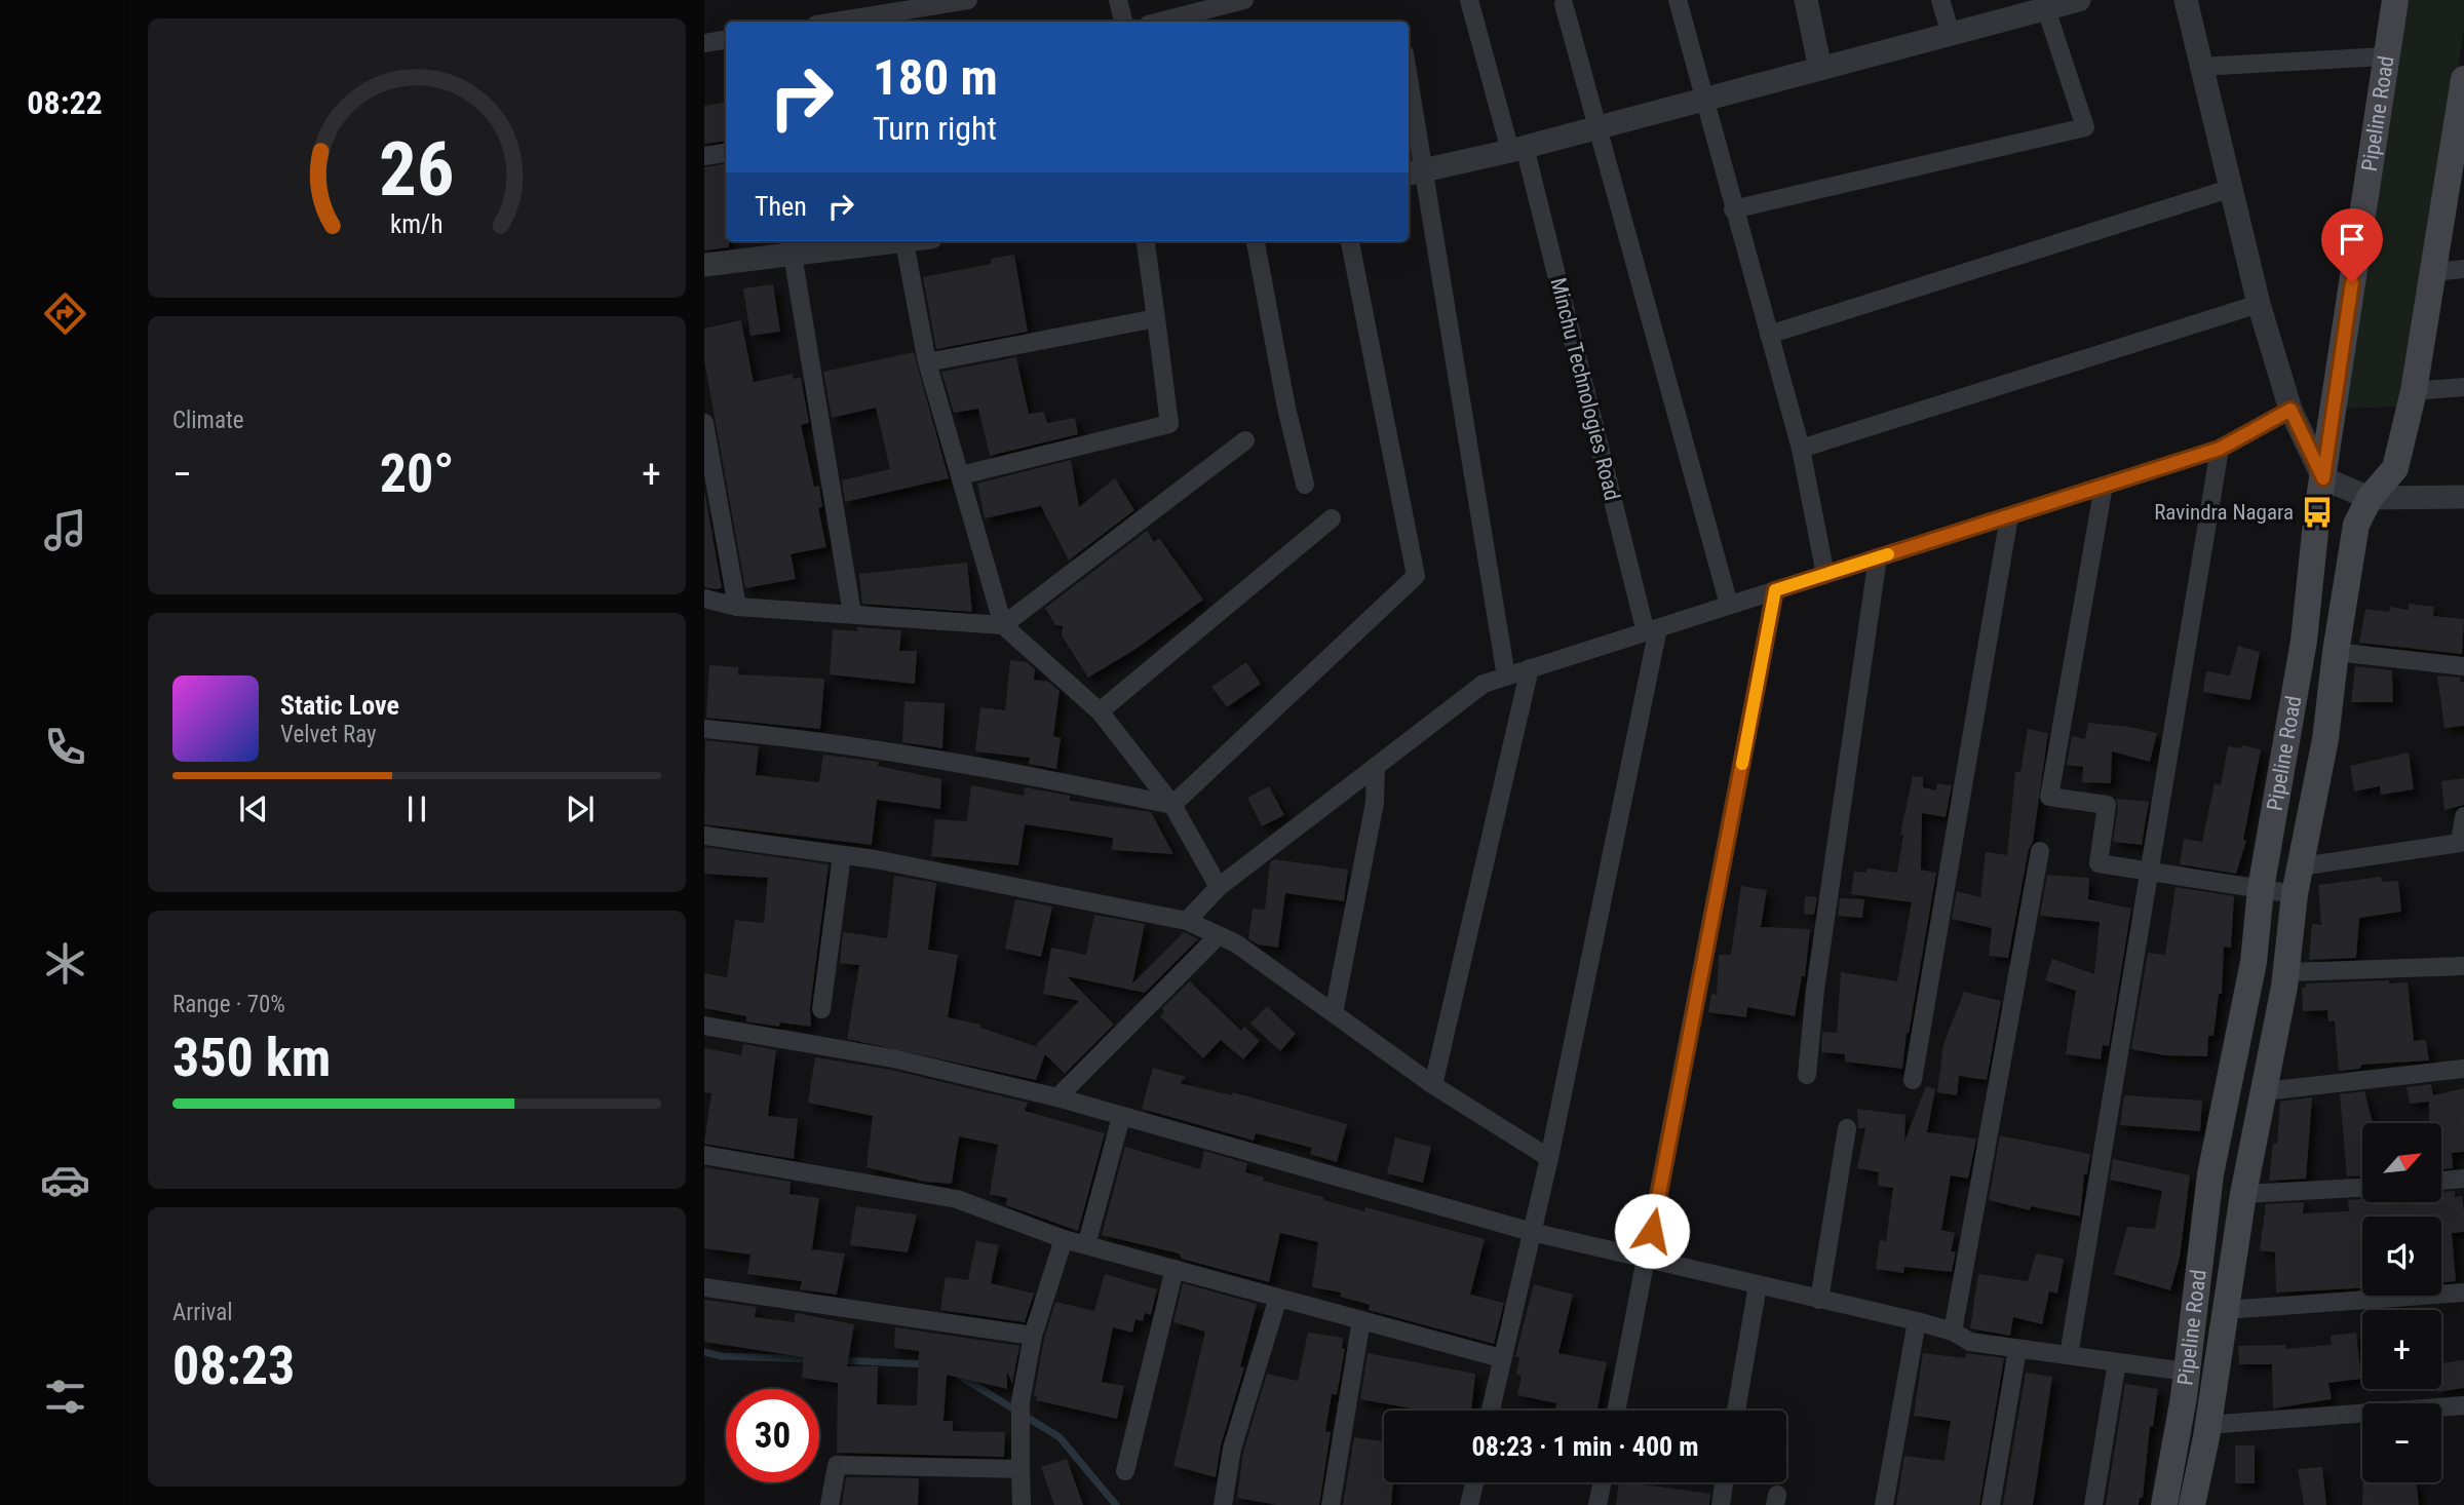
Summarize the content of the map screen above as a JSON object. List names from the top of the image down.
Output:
{
  "streets": {
    "main road": ["Pipeline Road"],
    "street": ["Minchu Technologies Road"]
  },
  "places": {
    "bus stop": ["Ravindra Nagara"]
  },
  "north": "top right",
  "page": {
    "tabs": "08:22",
    "turn": ["180 m", "Turn right"],
    "then": "Then",
    "tile": [
      "Climate",
      ["Range · 70%", "350 km"],
      ["Arrival", "08:23"]
    ],
    "heat": ["−", "20°", "+"],
    "song": ["Static Love", "Velvet Ray"],
    "map_buttons": ["+", "−"],
    "limit": "30",
    "trip": "08:23 · 1 min · 400 m",
    "gauge": ["26", "km/h"]
  }
}
